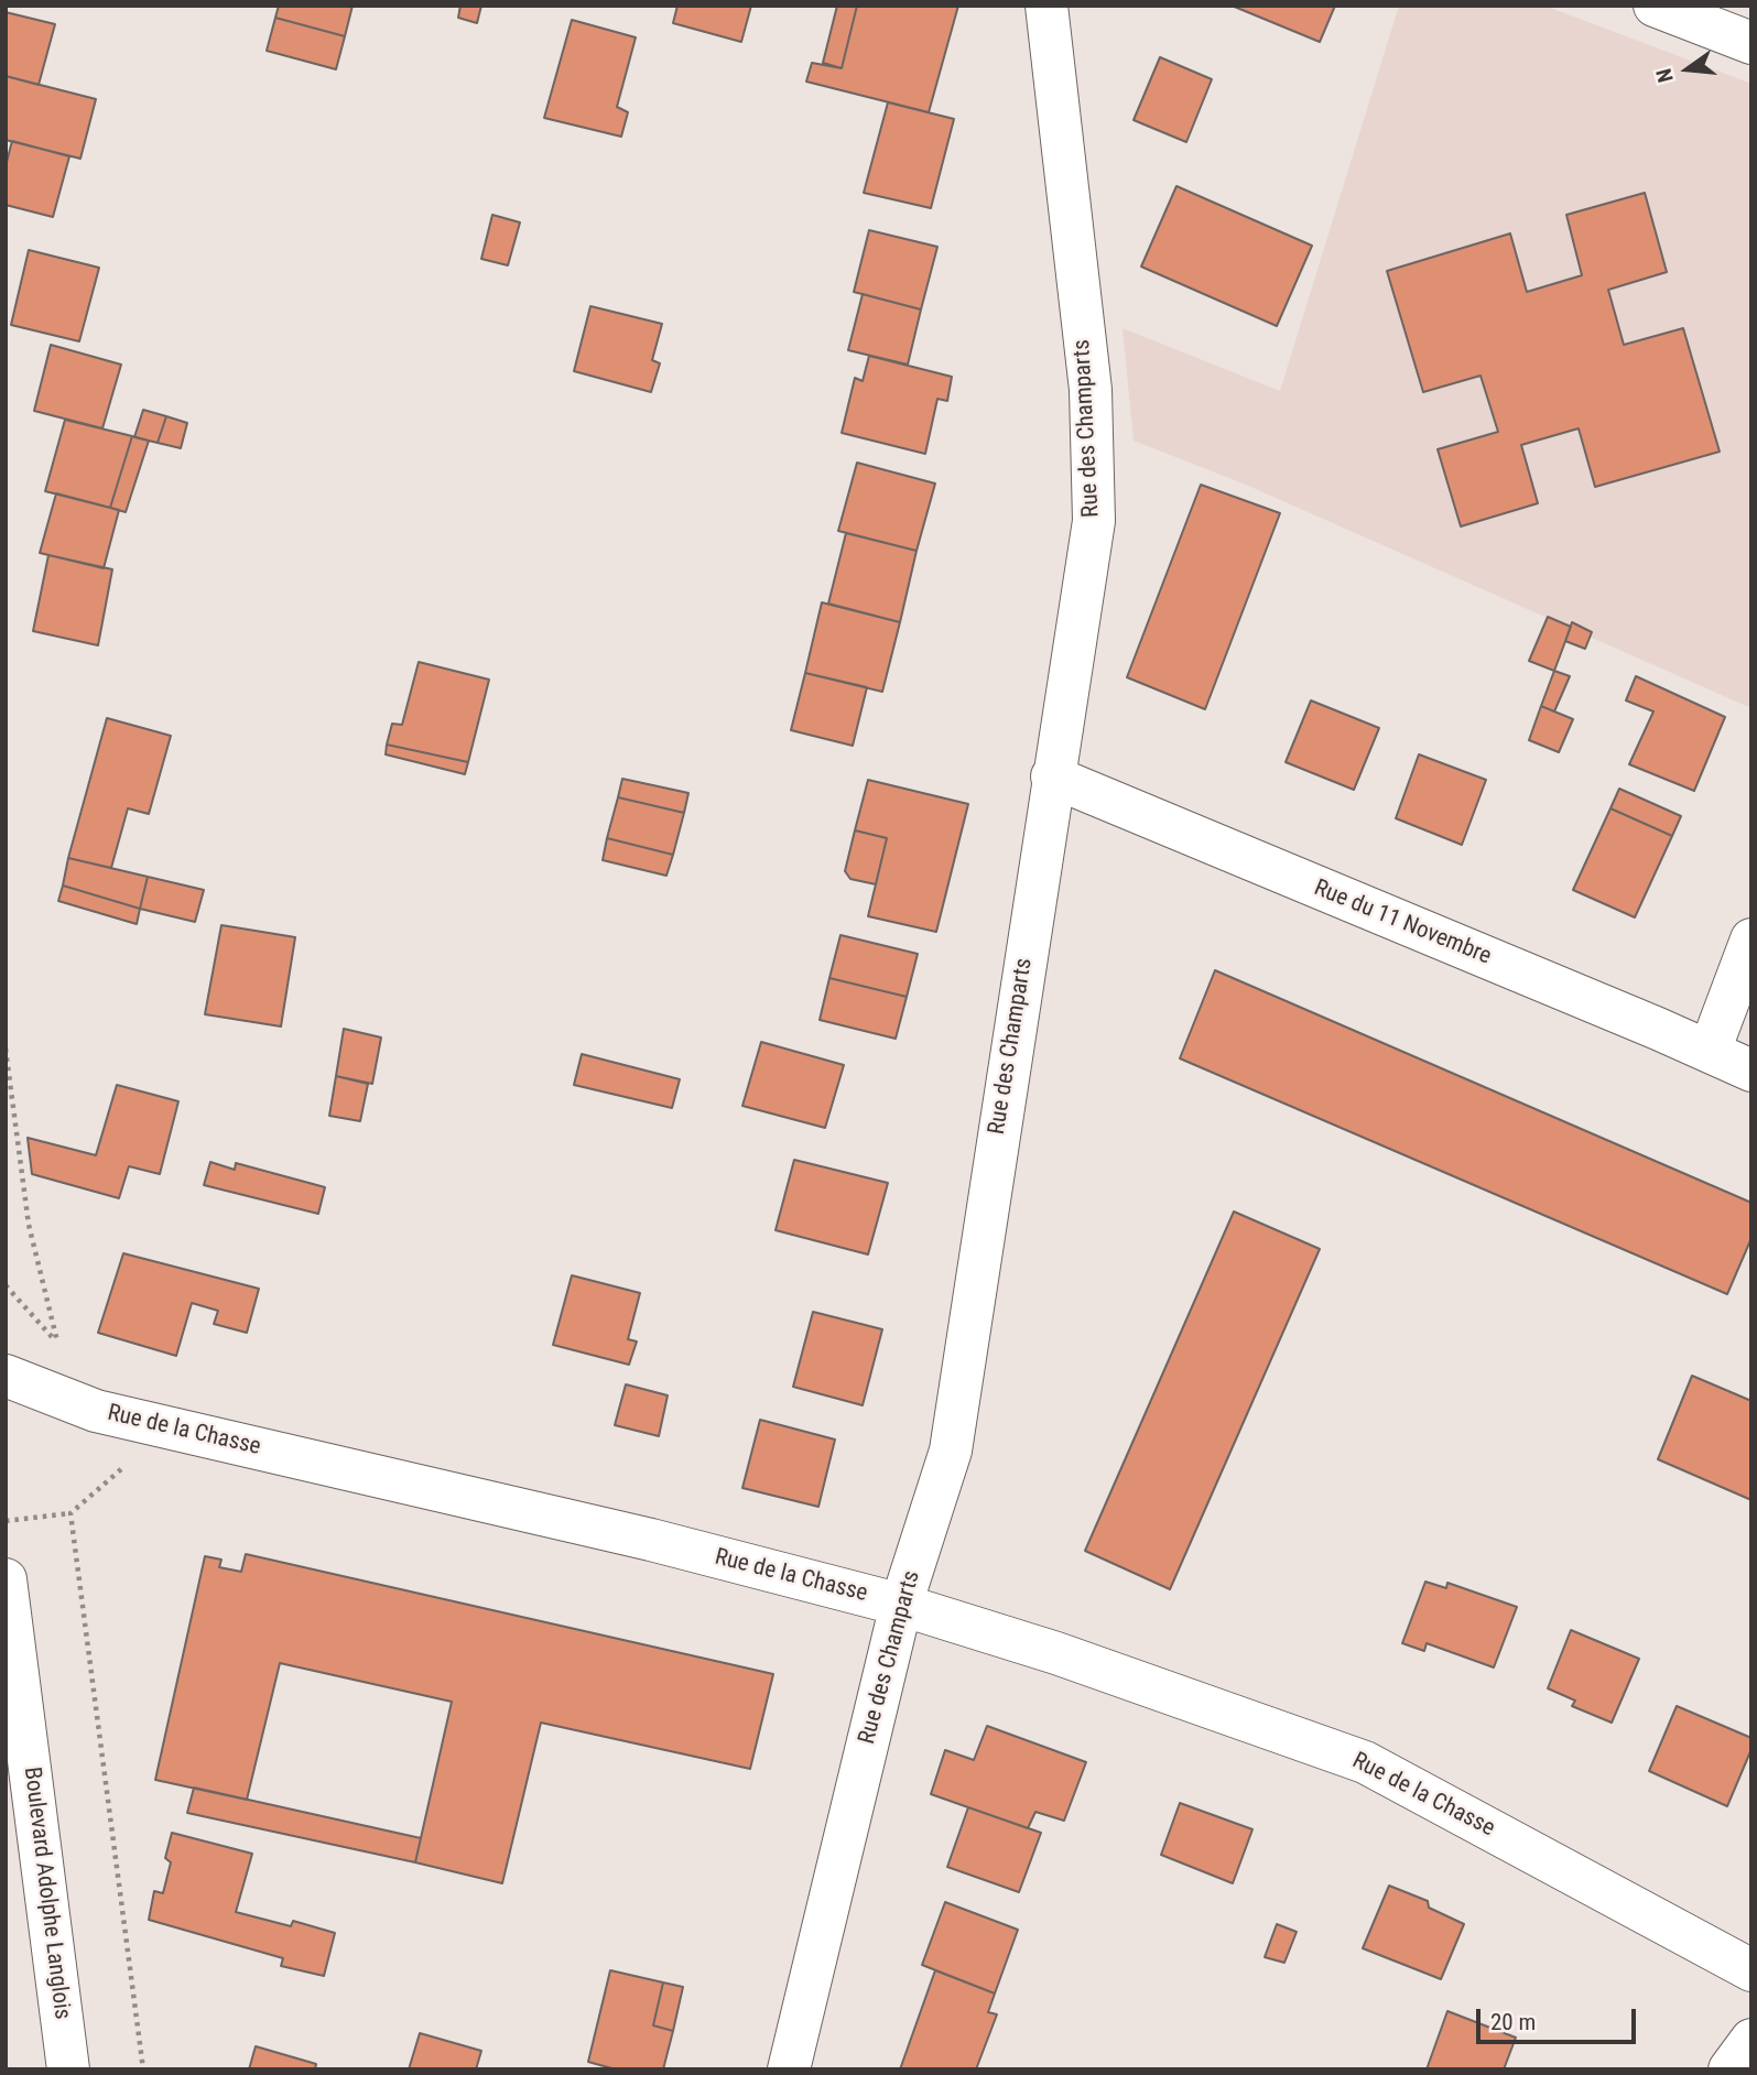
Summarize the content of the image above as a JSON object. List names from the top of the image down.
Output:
{
  "streets": {
    "street": [
      "Rue des Champarts",
      "Rue du 11 Novembre",
      "Rue de la Chasse",
      "Boulevard Adolphe Langlois"
    ]
  },
  "crossings": [
    ["Rue des Champarts", "Rue du 11 Novembre"],
    ["Rue des Champarts", "Rue de la Chasse"]
  ],
  "scale_bar": "20 m",
  "north": "left"
}
